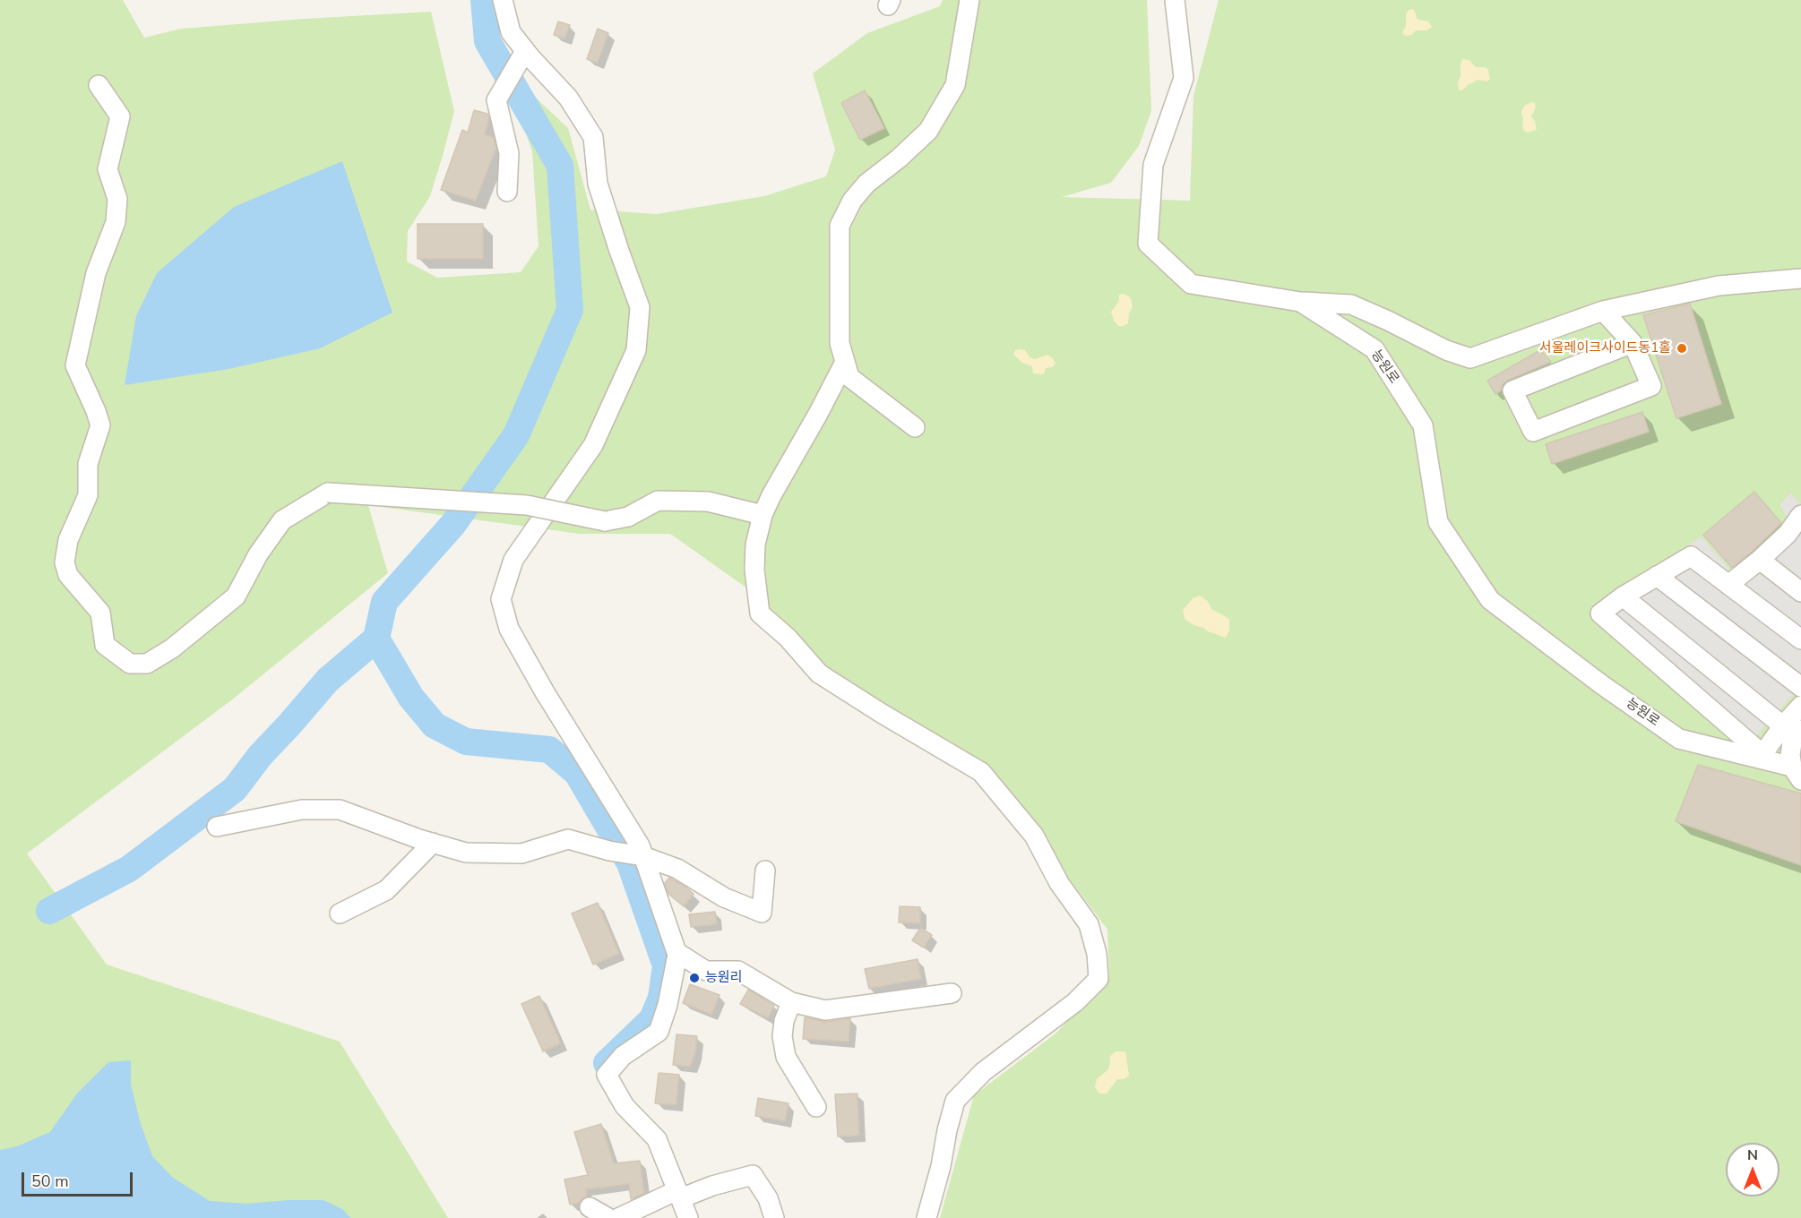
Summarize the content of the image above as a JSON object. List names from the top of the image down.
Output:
{
  "streets": {
    "street": ["능원로"]
  },
  "places": ["서울레이크사이드동1홀", "능원리"],
  "scale_bar": "50 m",
  "north": "top"
}
